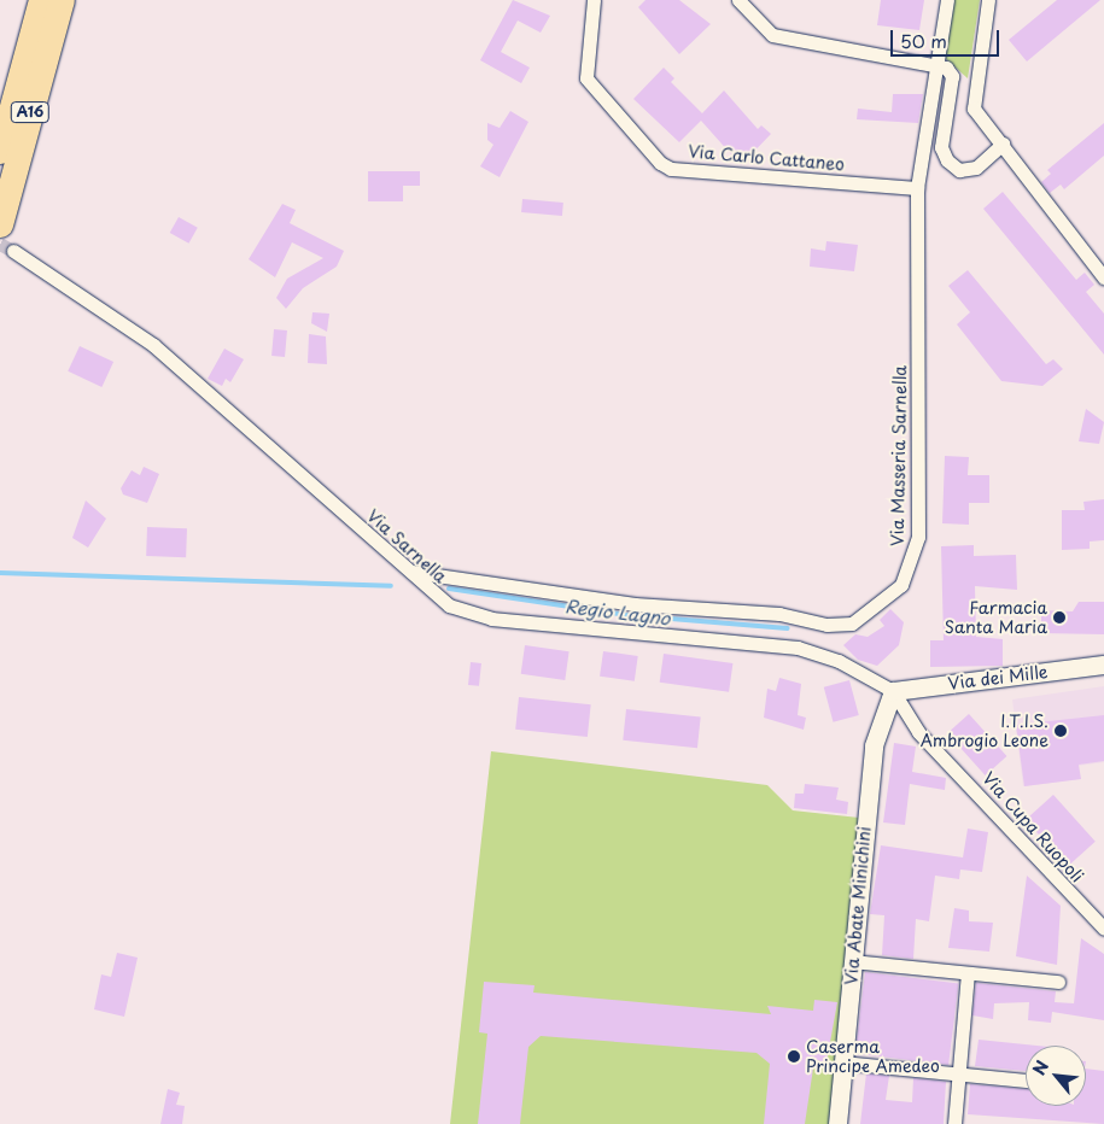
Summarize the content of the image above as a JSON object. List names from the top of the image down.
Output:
{
  "streets": {
    "highway": ["A16"],
    "street": [
      "Via Carlo Cattaneo",
      "Via Masseria Sarnella",
      "Via Sarnella",
      "Via dei Mille",
      "Via Cupa Ruopoli",
      "Via Abate Minichini"
    ]
  },
  "crossings": [
    ["Via Carlo Cattaneo", "Via Masseria Sarnella"],
    ["Via Masseria Sarnella", "Via Sarnella"],
    ["Via Sarnella", "Via dei Mille"],
    ["Via Sarnella", "Via Cupa Ruopoli"],
    ["Via Sarnella", "Via Abate Minichini"],
    ["Via dei Mille", "Via Cupa Ruopoli"],
    ["Via dei Mille", "Via Abate Minichini"],
    ["Via Cupa Ruopoli", "Via Abate Minichini"]
  ],
  "water": ["Regio Lagno"],
  "places": ["Farmacia Santa Maria", "I.T.I.S. Ambrogio Leone", "Caserma Principe Amedeo"],
  "scale_bar": "50 m",
  "north": "top left"
}
